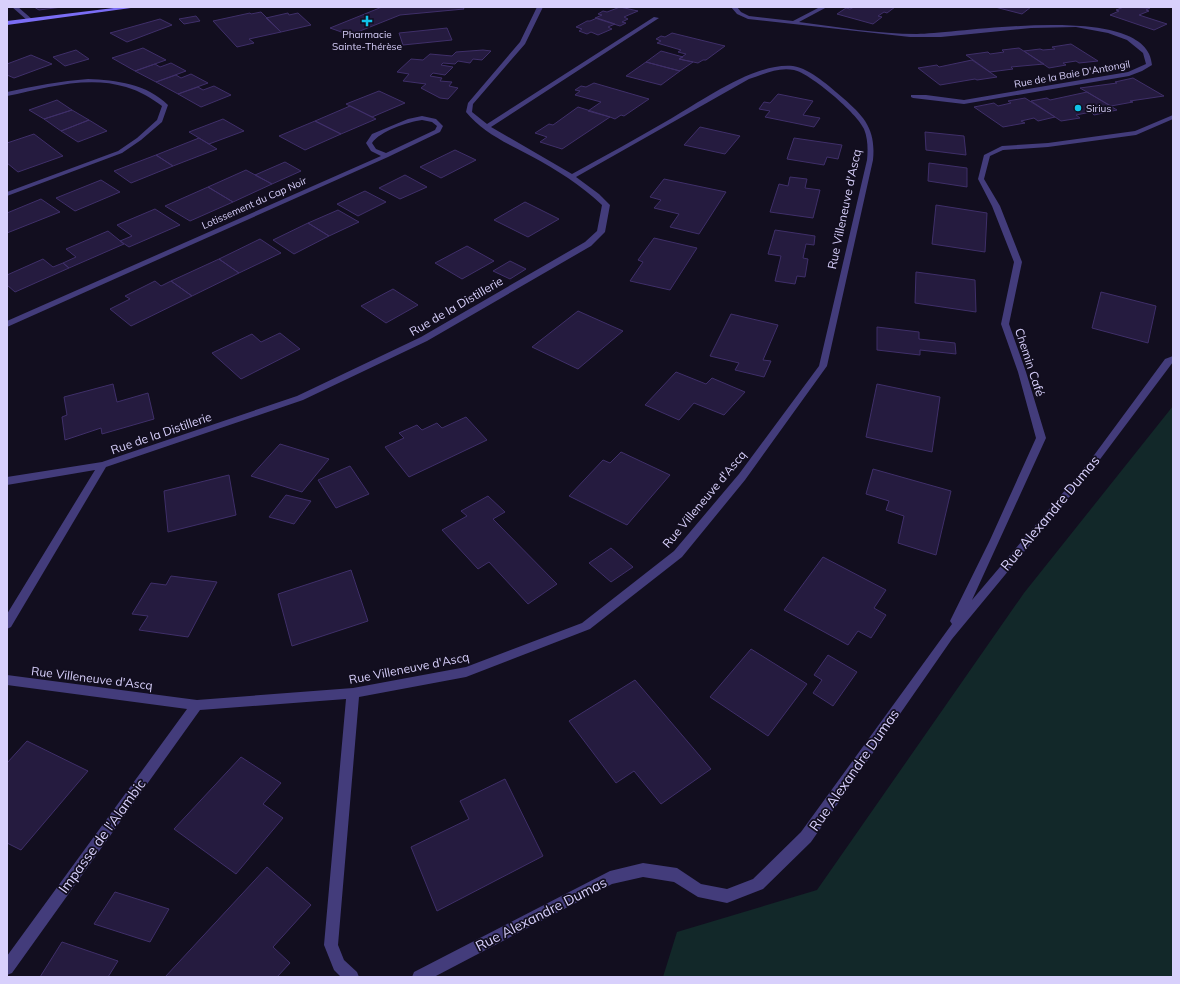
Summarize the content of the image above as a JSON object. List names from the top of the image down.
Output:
{
  "streets": {
    "street": [
      "Rue de la Baie D'Antongil",
      "Lotissement du Cap Noir",
      "Rue Villeneuve d'Ascq",
      "Rue de la Distillerie",
      "Chemin Café",
      "Rue Alexandre Dumas",
      "Impasse de l'Alambic"
    ]
  },
  "crossings": [
    ["Rue Villeneuve d'Ascq", "Rue de la Distillerie"],
    ["Rue Villeneuve d'Ascq", "Impasse de l'Alambic"],
    ["Chemin Café", "Rue Alexandre Dumas"]
  ],
  "places": {
    "health": ["Pharmacie Sainte-Thérèse"],
    "other": ["Sirius"]
  }
}
